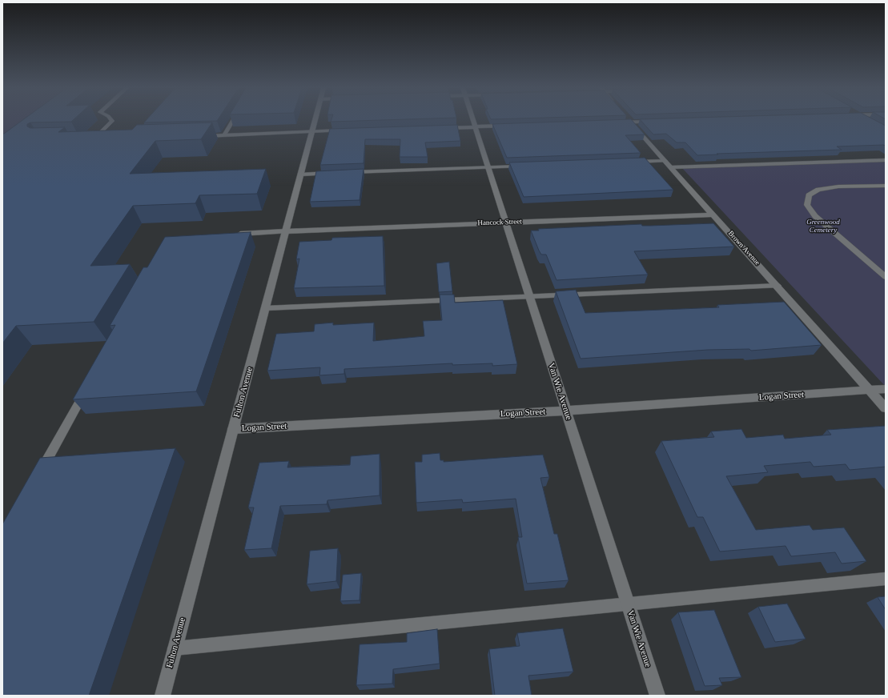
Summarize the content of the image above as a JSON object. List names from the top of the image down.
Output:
{
  "streets": {
    "street": [
      "Hancock Street",
      "Brown Avenue",
      "Van Wie Avenue",
      "Fulton Avenue",
      "Logan Street"
    ]
  },
  "crossings": [
    ["Hancock Street", "Brown Avenue"],
    ["Hancock Street", "Van Wie Avenue"],
    ["Hancock Street", "Fulton Avenue"],
    ["Brown Avenue", "Logan Street"],
    ["Van Wie Avenue", "Logan Street"],
    ["Fulton Avenue", "Logan Street"]
  ],
  "parks": ["Greenwood Cemetery"]
}
